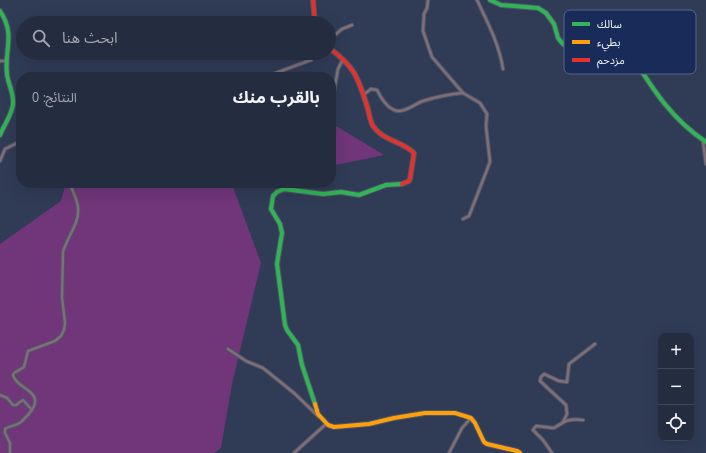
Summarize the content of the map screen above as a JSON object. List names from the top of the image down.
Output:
{
  "legend": ["سالك", "بطيء", "مزدحم"],
  "page": {
    "search": "ابحث هنا",
    "heading": ["بالقرب منك", "النتائج: 0"],
    "map_buttons": ["+", "−"]
  }
}
